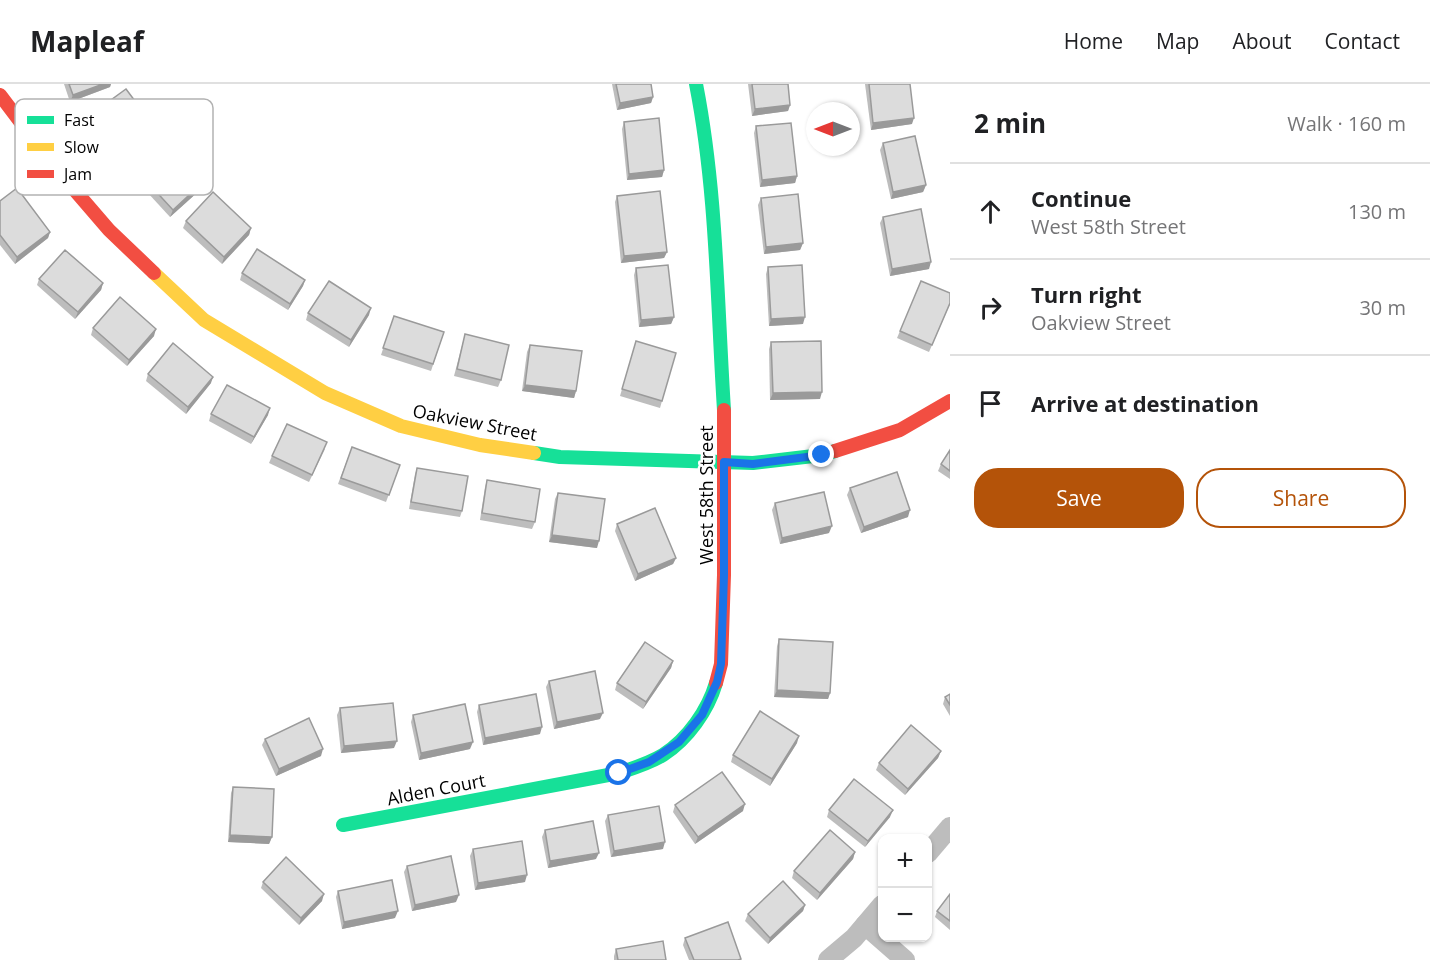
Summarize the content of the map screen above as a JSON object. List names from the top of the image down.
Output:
{
  "streets": {
    "street": ["Oakview Street", "West 58th Street", "Alden Court"]
  },
  "crossings": [
    ["Oakview Street", "West 58th Street"],
    ["West 58th Street", "Alden Court"]
  ],
  "legend": ["Fast", "Slow", "Jam"],
  "north": "left",
  "page": {
    "header": "Mapleaf",
    "nav": [
      "Home",
      "Map",
      "About",
      "Contact"
    ],
    "heading": ["2 min", "Walk · 160 m"],
    "list": [
      ["Continue", "West 58th Street", "130 m"],
      ["Turn right", "Oakview Street", "30 m"],
      "Arrive at destination"
    ],
    "buttons": ["Save", "Share"],
    "map_buttons": ["+", "−"]
  }
}
